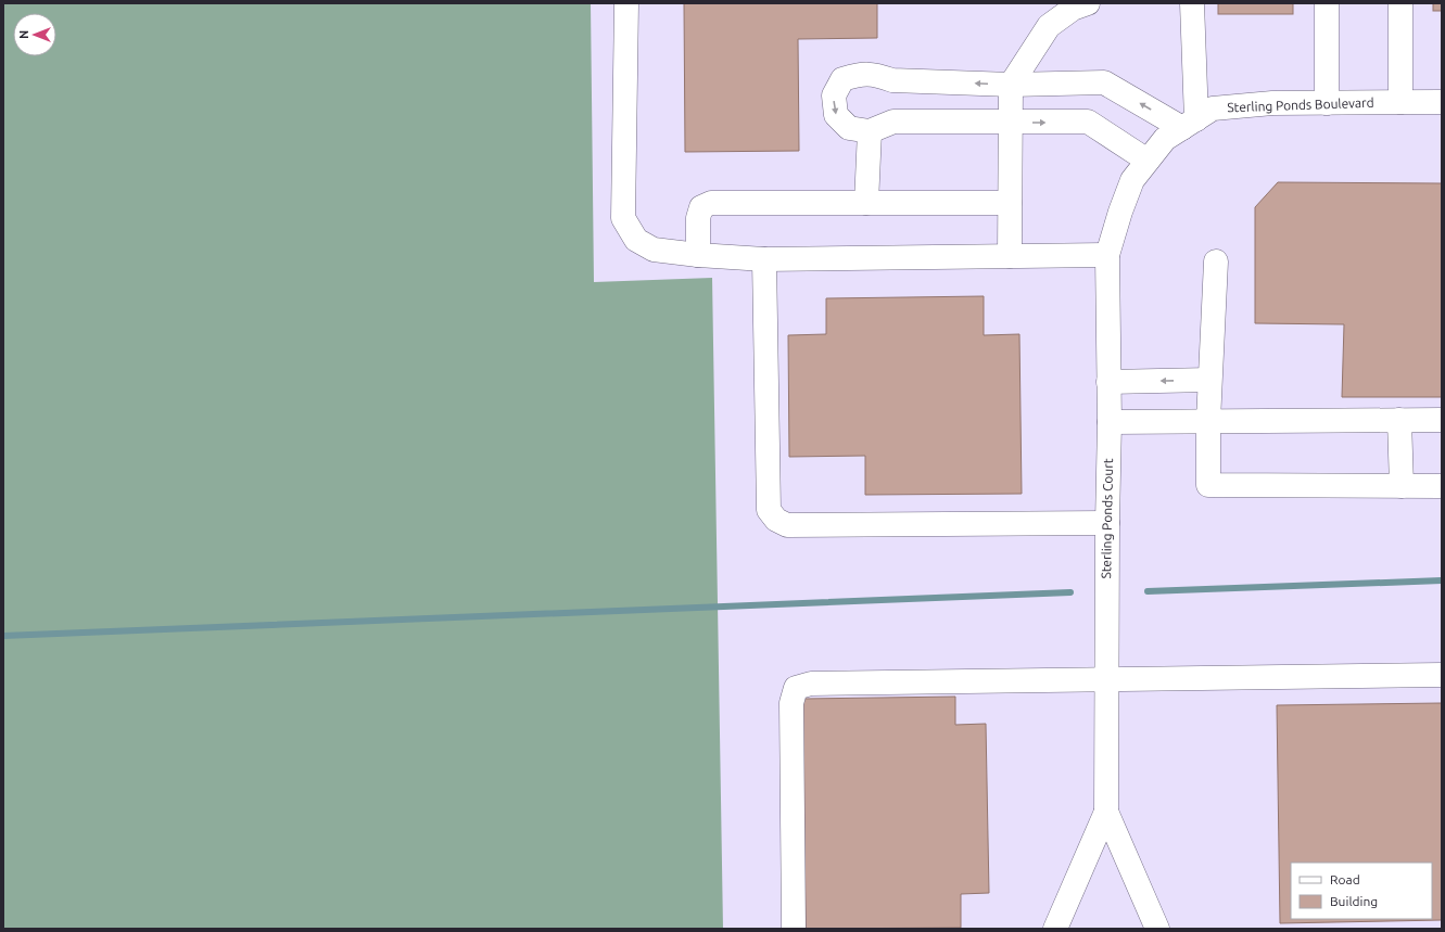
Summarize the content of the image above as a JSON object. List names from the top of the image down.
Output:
{
  "streets": {
    "street": ["Sterling Ponds Boulevard", "Sterling Ponds Court"]
  },
  "crossings": [
    ["Sterling Ponds Boulevard", "Sterling Ponds Court"]
  ],
  "legend": ["Road", "Building"],
  "north": "left"
}
